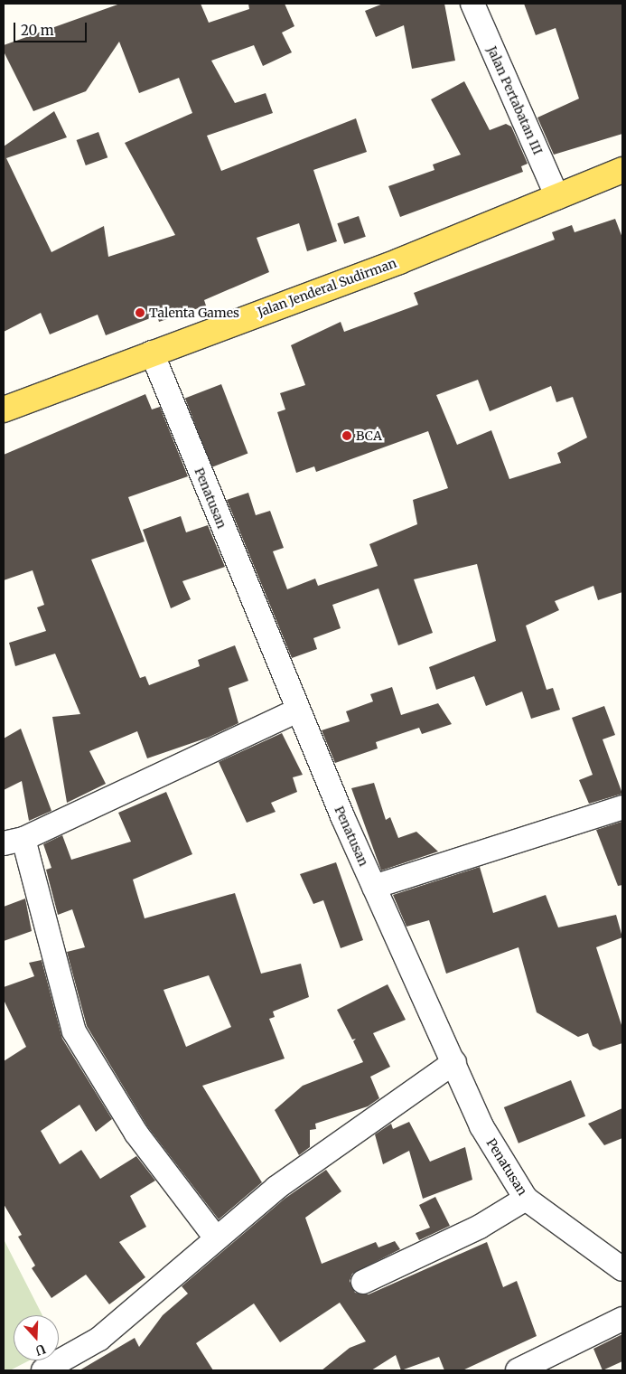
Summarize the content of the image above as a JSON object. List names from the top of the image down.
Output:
{
  "streets": {
    "main road": ["Jalan Jenderal Sudirman"],
    "street": ["Jalan Pertabatan III", "Penatusan"]
  },
  "crossings": [
    ["Jalan Pertabatan III", "Jalan Jenderal Sudirman"],
    ["Jalan Jenderal Sudirman", "Penatusan"]
  ],
  "places": ["Talenta Games", "BCA"],
  "scale_bar": "20 m",
  "north": "bottom"
}
